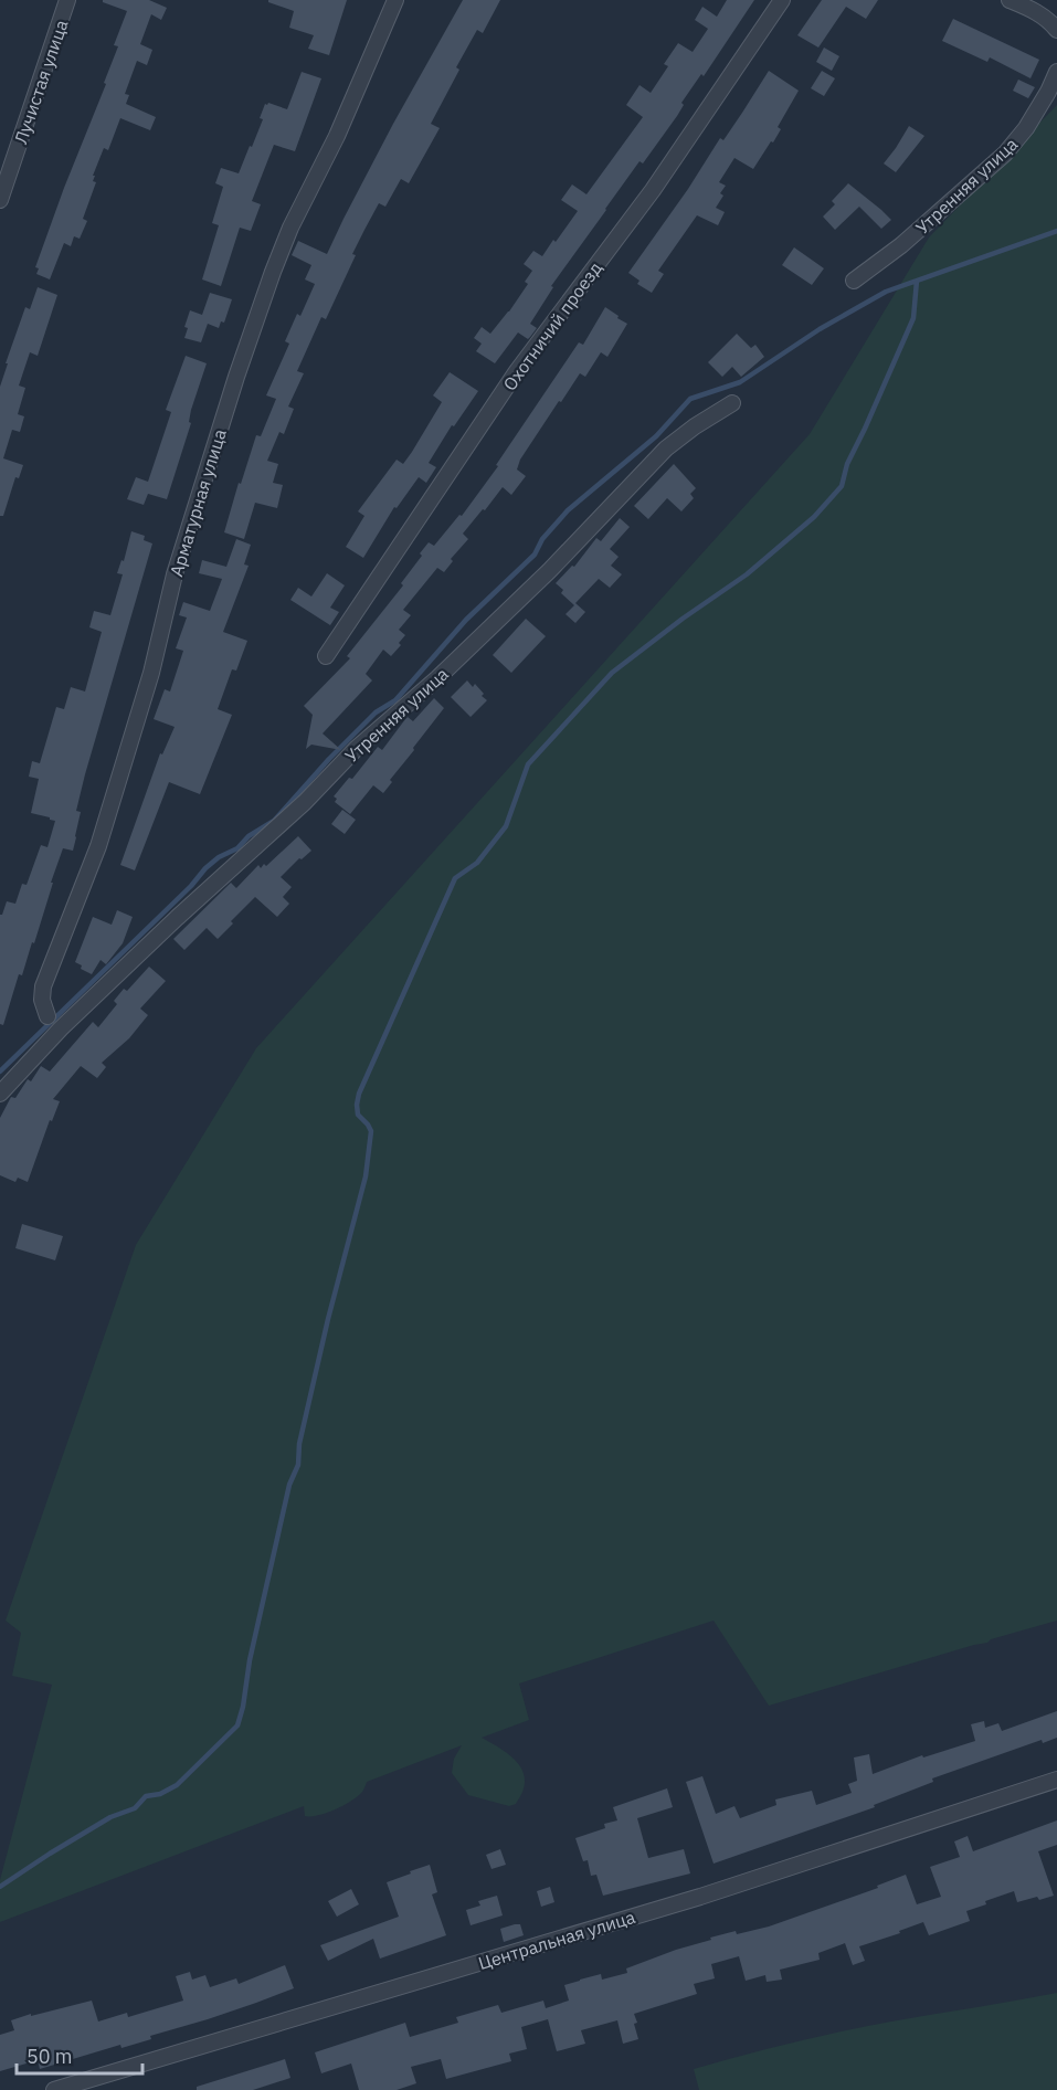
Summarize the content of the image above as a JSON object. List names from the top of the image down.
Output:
{
  "streets": {
    "street": [
      "Лучистая улица",
      "Утренняя улица",
      "Охотничий проезд",
      "Арматурная улица",
      "Центральная улица"
    ]
  },
  "crossings": [
    ["Утренняя улица", "Арматурная улица"]
  ],
  "scale_bar": "50 m"
}
